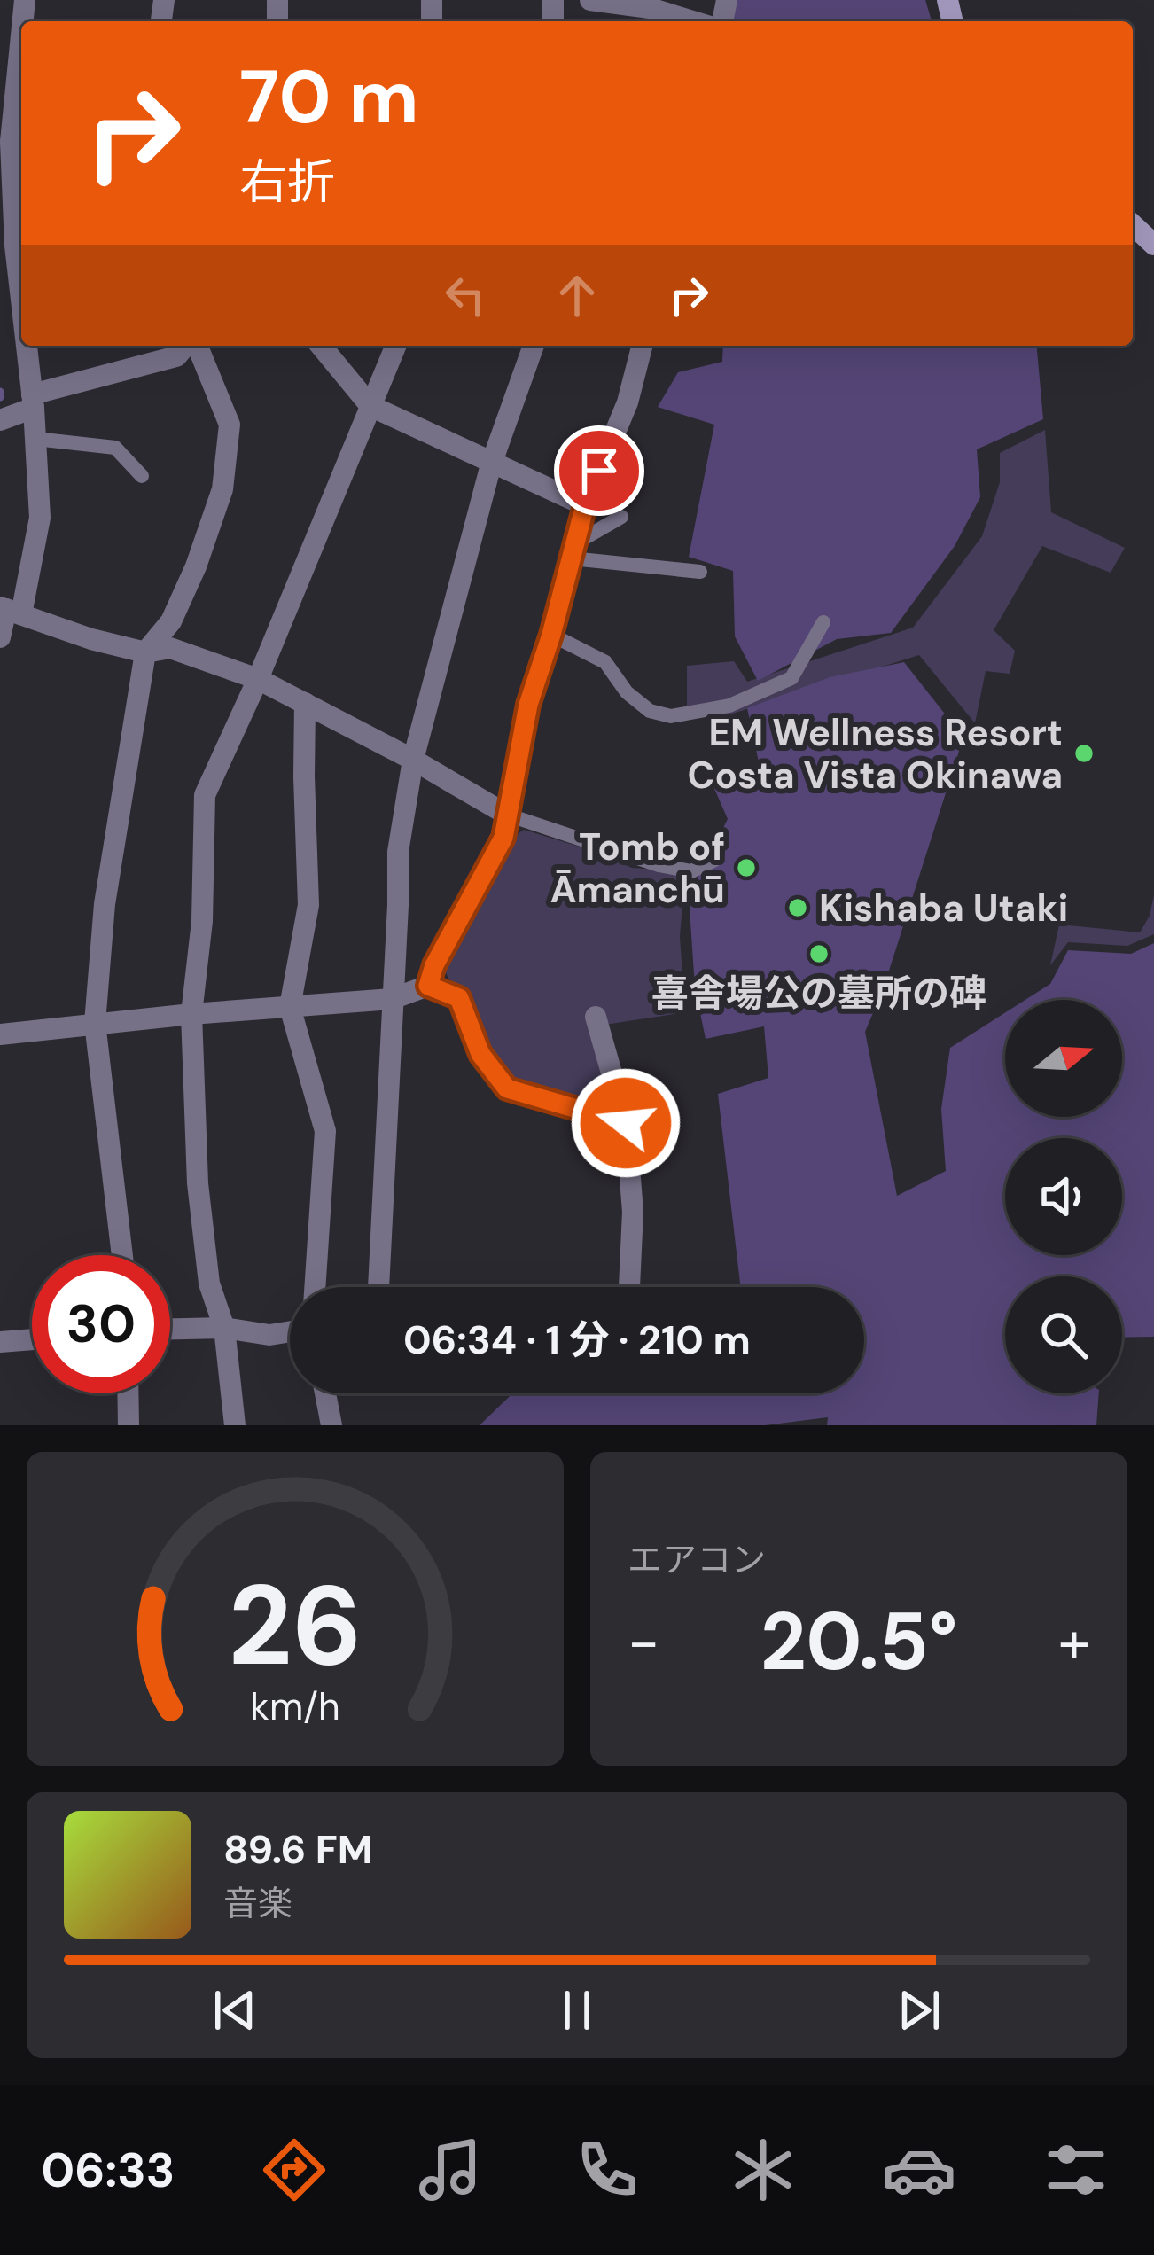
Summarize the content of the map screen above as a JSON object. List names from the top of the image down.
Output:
{
  "places": [
    "EM Wellness Resort Costa Vista Okinawa",
    "Tomb of Āmanchū",
    "Kishaba Utaki",
    "喜舎場公の墓所の碑"
  ],
  "north": "right",
  "page": {
    "turn": ["70 m", "右折"],
    "limit": "30",
    "trip": "06:34 · 1 分 · 210 m",
    "tile": "エアコン",
    "heat": ["−", "20.5°", "+"],
    "song": ["89.6 FM", "音楽"],
    "tabs": "06:33",
    "gauge": ["26", "km/h"]
  }
}
